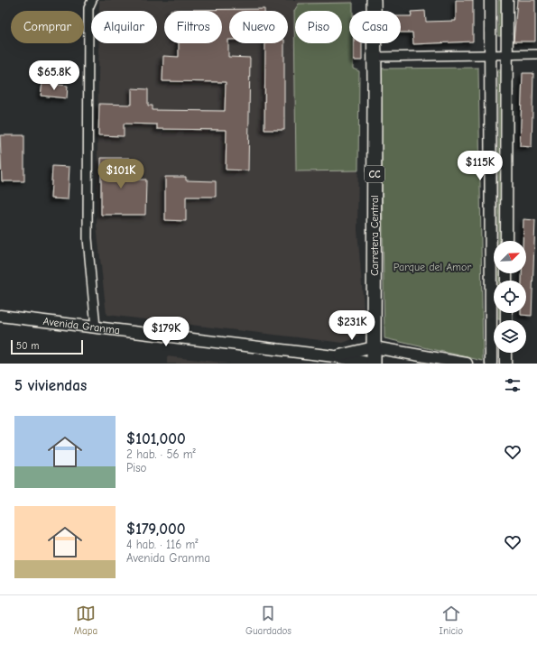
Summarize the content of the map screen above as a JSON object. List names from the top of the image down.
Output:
{
  "streets": {
    "highway": ["CC", "Carretera Central"],
    "main road": ["Avenida Granma"]
  },
  "crossings": [
    ["Carretera Central", "Avenida Granma"]
  ],
  "parks": ["Parque del Amor"],
  "scale_bar": "50 m",
  "north": "top right",
  "page": {
    "chip": [
      "Comprar",
      "Alquilar",
      "Filtros",
      "Nuevo",
      "Piso",
      "Casa"
    ],
    "price": [
      "$65.8K",
      "$115K",
      "$101K",
      "$231K",
      "$179K"
    ],
    "scale": "50 m",
    "heading": "5 viviendas",
    "list": [
      {
        "name": "$101,000",
        "note": "2 hab. · 56 m² · Piso"
      },
      {
        "name": "$179,000",
        "note": "4 hab. · 116 m² · Avenida Granma"
      }
    ],
    "tabs": ["Mapa", "Guardados", "Inicio"]
  }
}
